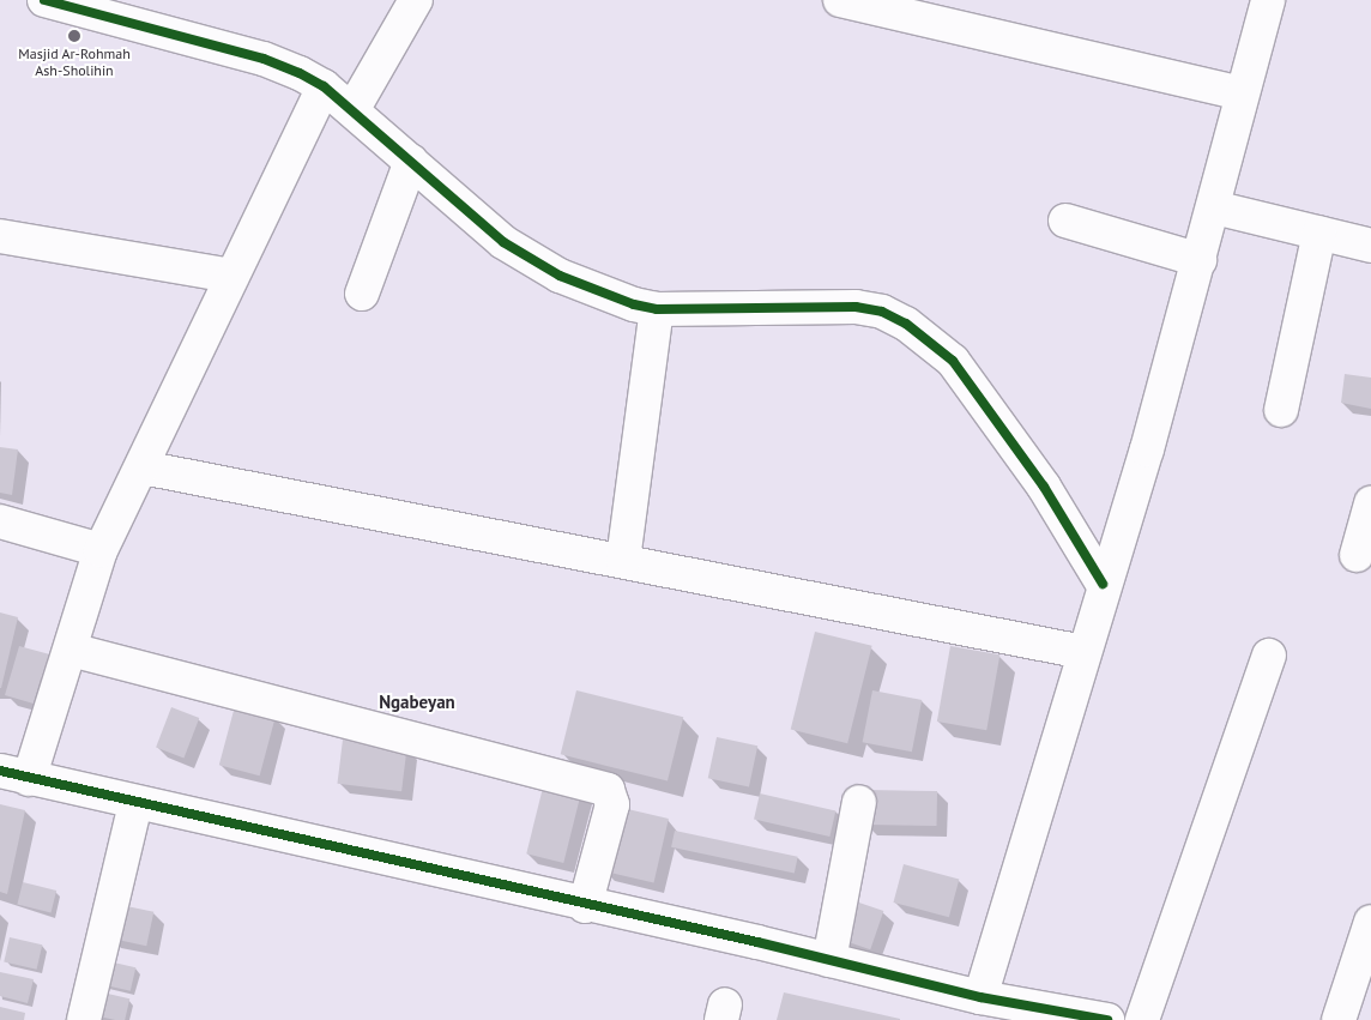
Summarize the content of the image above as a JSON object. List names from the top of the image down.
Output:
{
  "districts": ["Ngabeyan"],
  "places": ["Masjid Ar-Rohmah Ash-Sholihin"]
}
